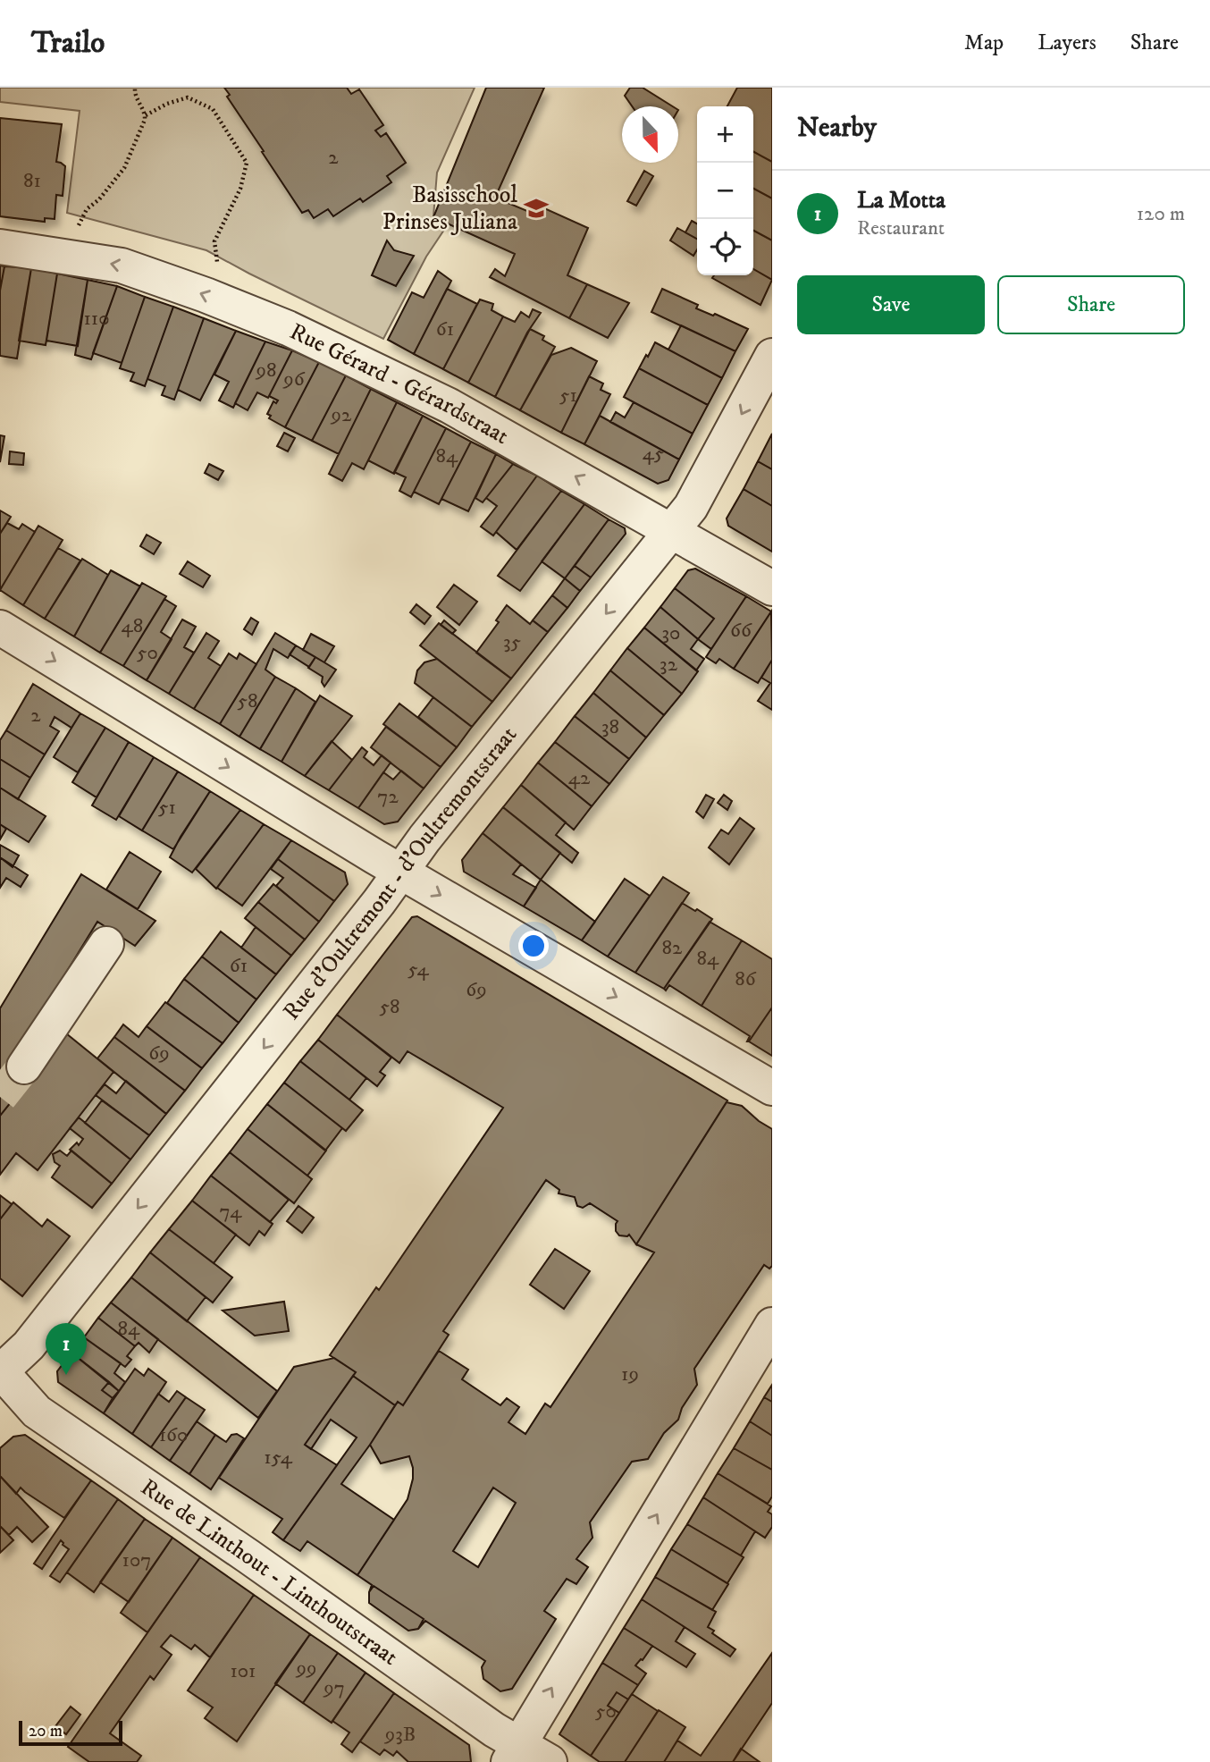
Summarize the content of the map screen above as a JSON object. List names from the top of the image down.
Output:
{
  "streets": {
    "street": ["Rue Gérard - Gérardstraat", "Rue d'Oultremont - d'Oultremontstraat", "Rue de Linthout - Linthoutstraat"]
  },
  "crossings": [
    ["Rue Gérard - Gérardstraat", "Rue d'Oultremont - d'Oultremontstraat"],
    ["Rue d'Oultremont - d'Oultremontstraat", "Rue de Linthout - Linthoutstraat"]
  ],
  "one_way": ["Rue Gérard - Gérardstraat", "Rue d'Oultremont - d'Oultremontstraat"],
  "places": {
    "school or university": ["Basisschool Prinses Juliana"]
  },
  "house_numbers": [
    "2",
    "81",
    "110",
    "61",
    "98",
    "96",
    "51",
    "92",
    "45",
    "84",
    "48",
    "66",
    "30",
    "35",
    "50",
    "32",
    "58",
    "2",
    "38",
    "42",
    "72",
    "51",
    "82",
    "84",
    "61",
    "54",
    "86",
    "69",
    "58",
    "69",
    "74",
    "84",
    "19",
    "160",
    "154",
    "107",
    "99",
    "101",
    "97",
    "50",
    "93B"
  ],
  "scale_bar": "20 m",
  "north": "bottom",
  "page": {
    "header": "Trailo",
    "nav": ["Map", "Layers", "Share"],
    "heading": "Nearby",
    "map_buttons": ["+", "−"],
    "list": [
      {
        "mark": "1",
        "name": "La Motta",
        "note": "Restaurant",
        "value": "120 m"
      }
    ],
    "buttons": ["Save", "Share"],
    "pins": "1",
    "scale": "20 m"
  }
}
